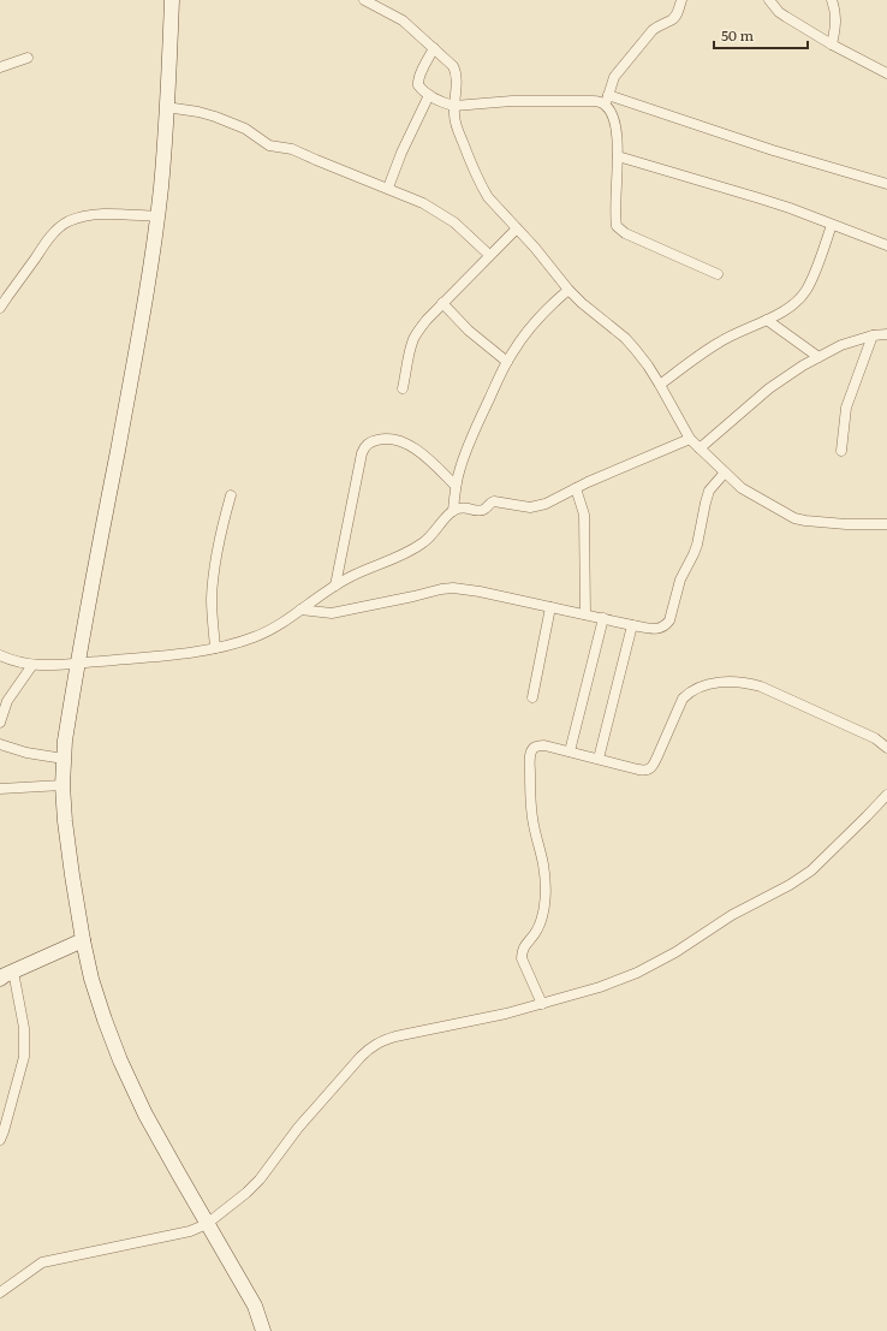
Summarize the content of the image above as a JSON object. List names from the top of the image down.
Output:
{
  "scale_bar": "50 m"
}
